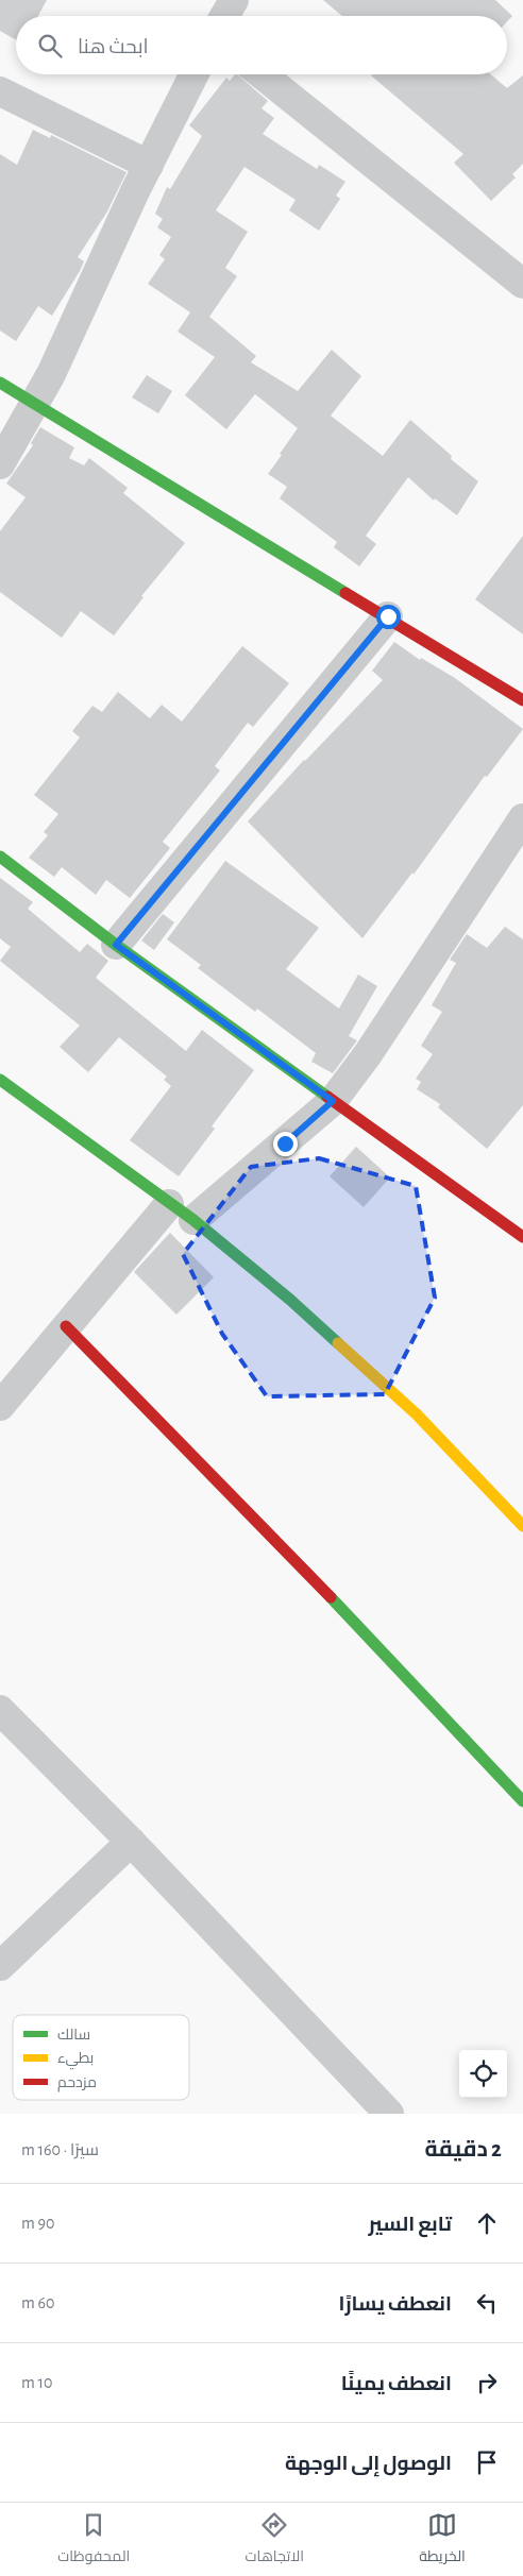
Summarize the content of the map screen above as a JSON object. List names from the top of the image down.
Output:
{
  "legend": ["سالك", "بطيء", "مزدحم"],
  "page": {
    "search": "ابحث هنا",
    "heading": ["2 دقيقة", "سيرًا · 160 m"],
    "list": [
      ["تابع السير", "90 m"],
      ["انعطف يسارًا", "60 m"],
      ["انعطف يمينًا", "10 m"],
      "الوصول إلى الوجهة"
    ],
    "nav": ["الخريطة", "الاتجاهات", "المحفوظات"]
  }
}
